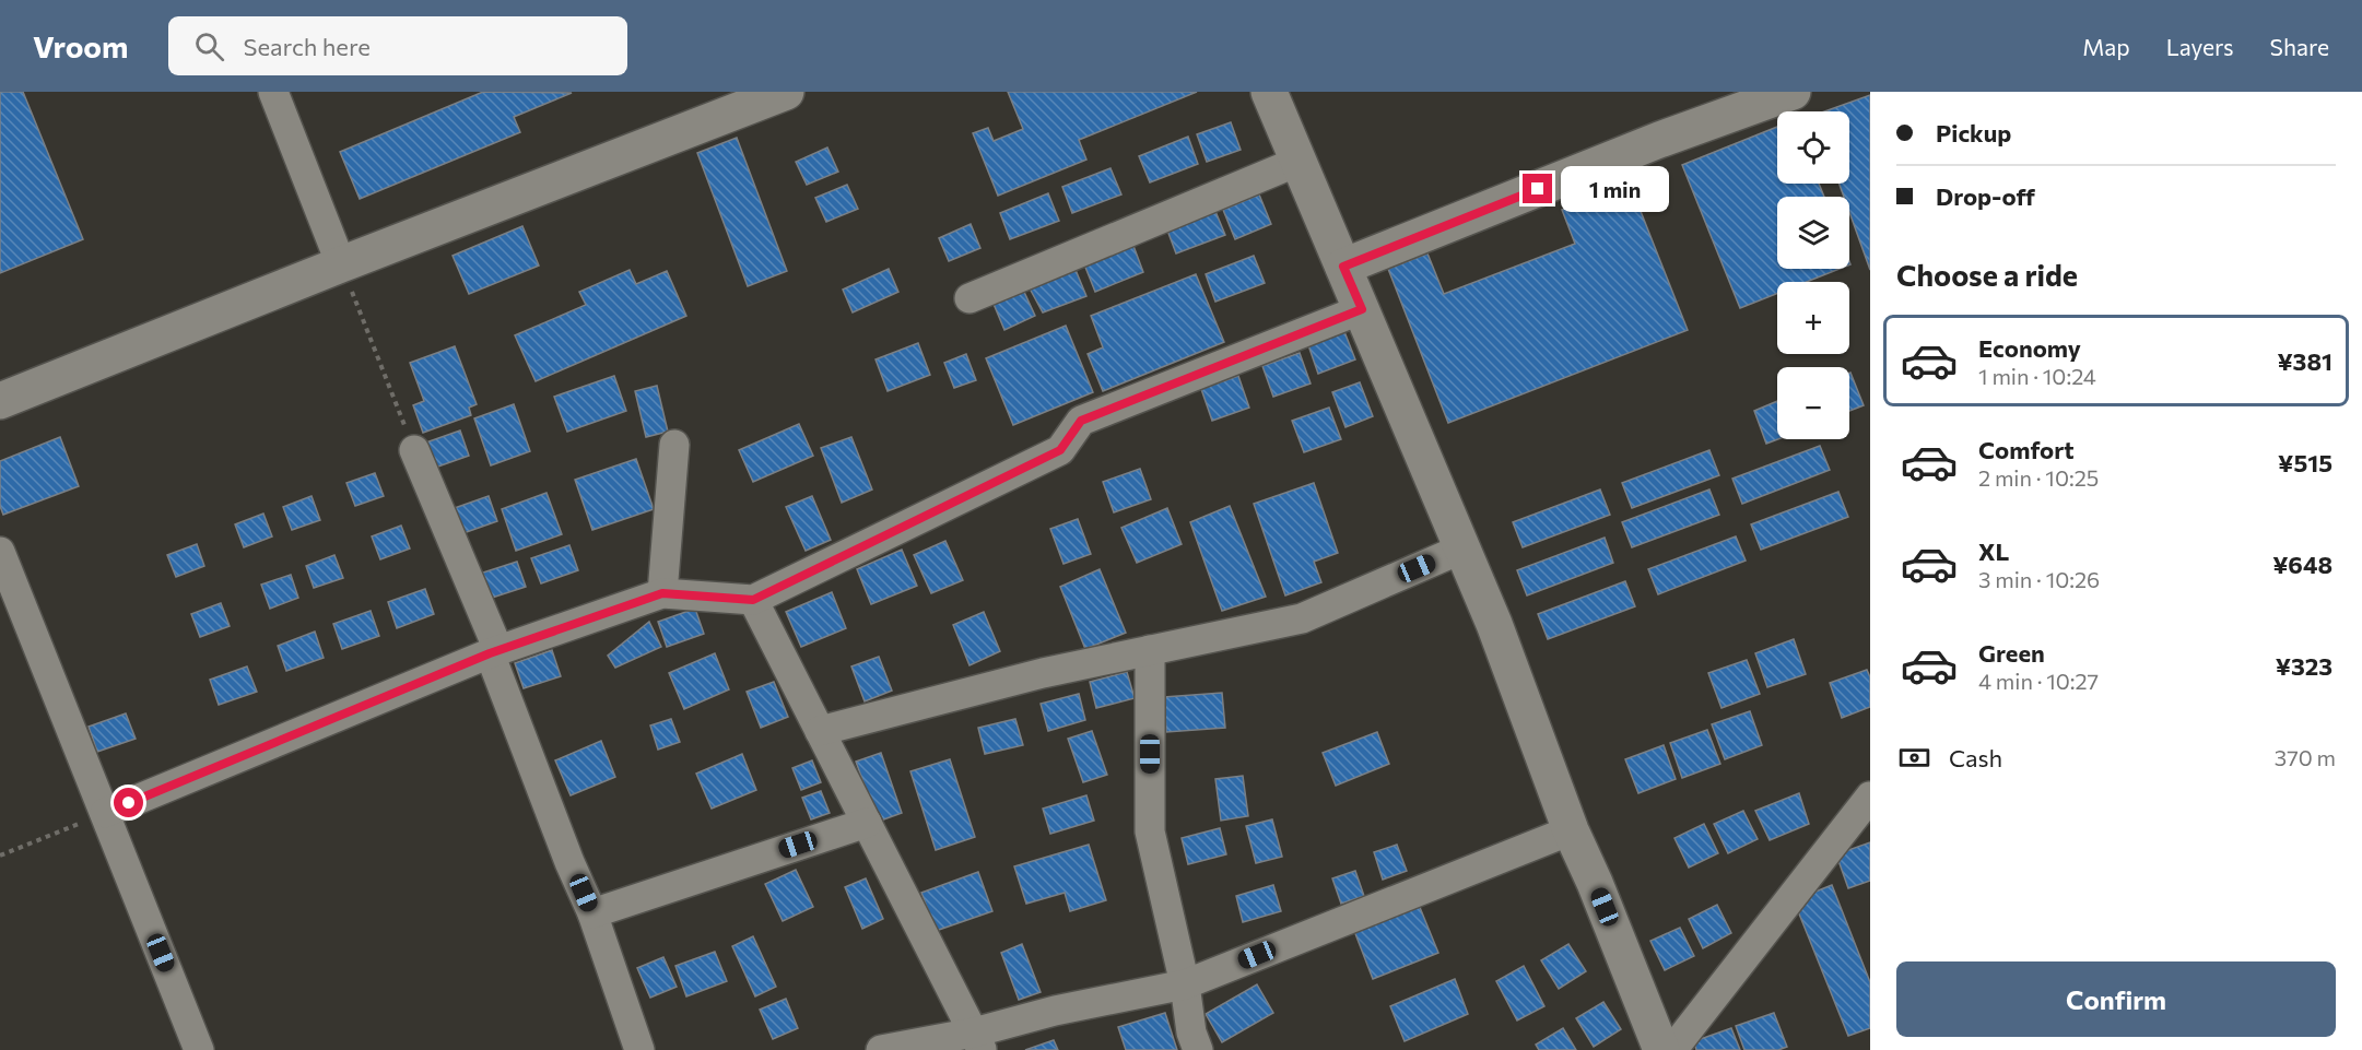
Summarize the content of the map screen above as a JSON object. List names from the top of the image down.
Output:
{
  "page": {
    "header": "Vroom",
    "search": "Search here",
    "nav": ["Map", "Layers", "Share"],
    "banner": ["Pickup", "Drop-off"],
    "map_buttons": ["+", "−"],
    "bubble": "1 min",
    "heading": "Choose a ride",
    "list": [
      {
        "name": "Economy",
        "note": "1 min · 10:24",
        "value": "¥381"
      },
      {
        "name": "Comfort",
        "note": "2 min · 10:25",
        "value": "¥515"
      },
      {
        "name": "XL",
        "note": "3 min · 10:26",
        "value": "¥648"
      },
      {
        "name": "Green",
        "note": "4 min · 10:27",
        "value": "¥323"
      }
    ],
    "pay": ["Cash", "370 m"],
    "buttons": "Confirm"
  }
}
